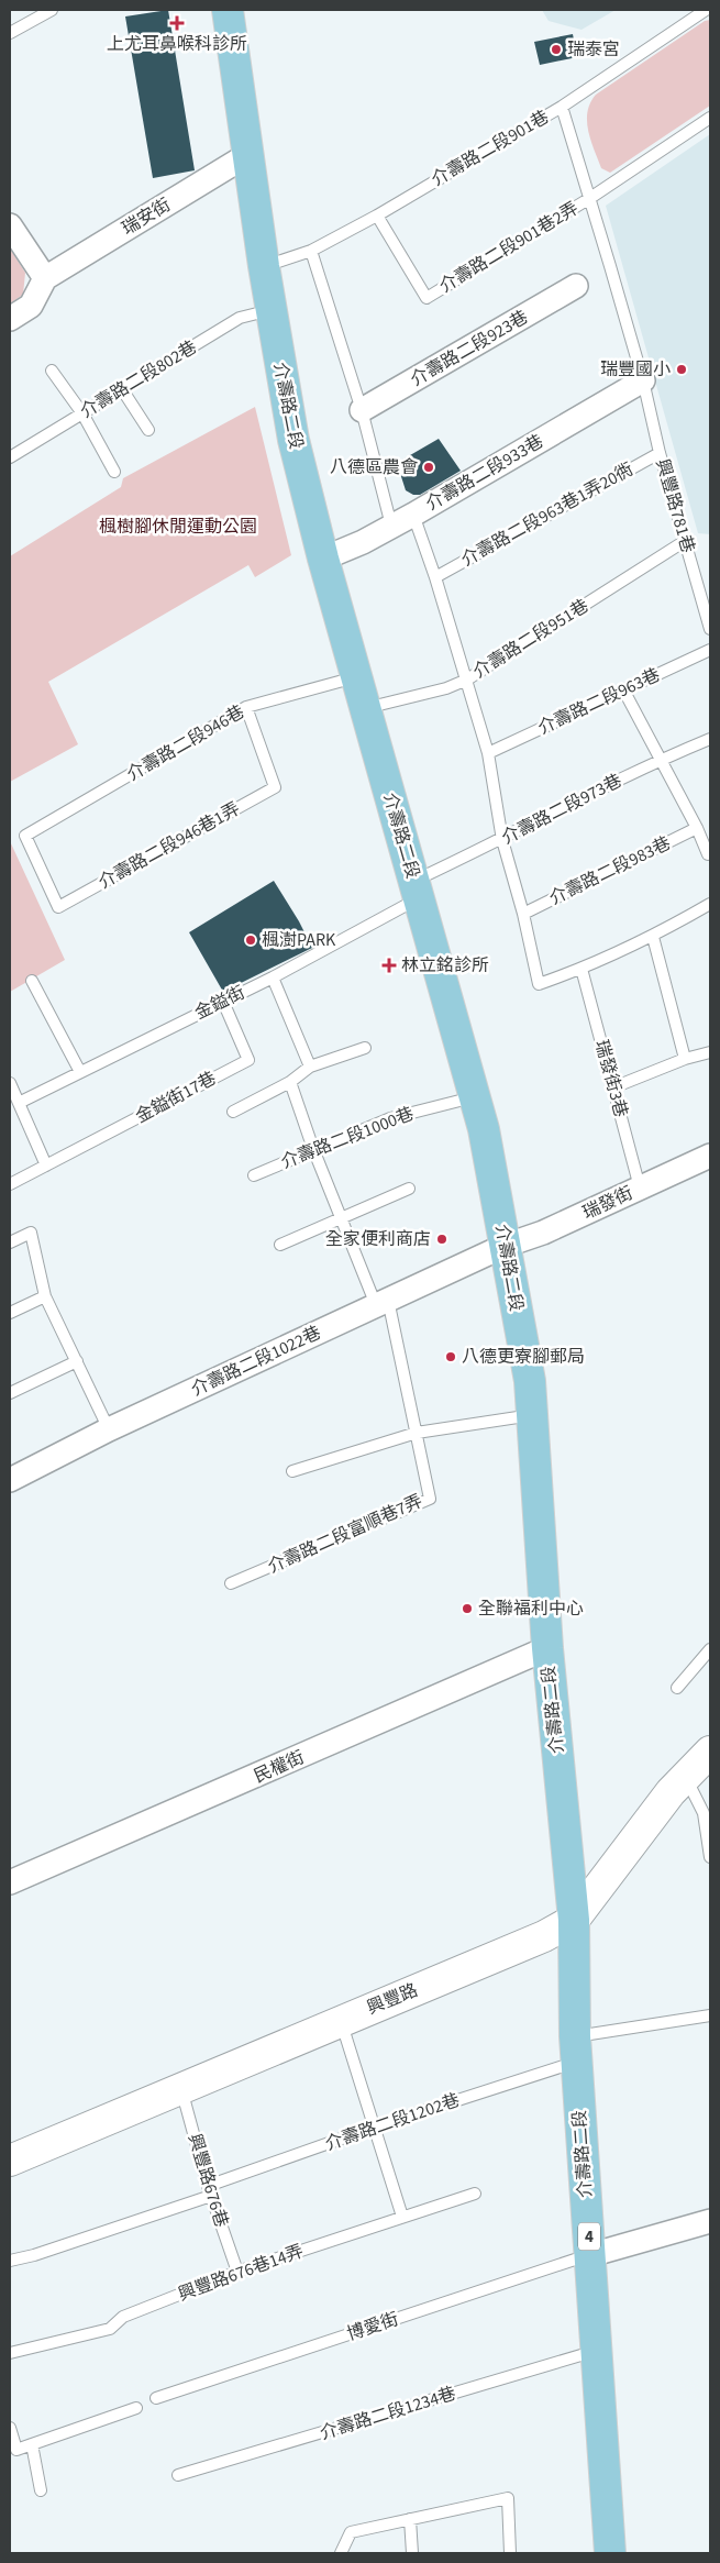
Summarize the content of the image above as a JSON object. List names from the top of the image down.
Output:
{
  "streets": {
    "main road": ["介壽路二段", "興豐路", "4"],
    "street": [
      "瑞安街",
      "介壽路二段923巷",
      "介壽路二段933巷",
      "瑞發街",
      "介壽路二段1022巷",
      "民權街"
    ],
    "lane": [
      "介壽路二段901巷",
      "介壽路二段901巷2弄",
      "介壽路二段802巷",
      "興豐路781巷",
      "介壽路二段963巷1弄20衖",
      "介壽路二段951巷",
      "介壽路二段963巷",
      "介壽路二段946巷",
      "介壽路二段973巷",
      "介壽路二段946巷1弄",
      "介壽路二段983巷",
      "金鎰街",
      "瑞發街3巷",
      "金鎰街17巷",
      "介壽路二段1000巷",
      "介壽路二段富順巷7弄",
      "介壽路二段1202巷",
      "興豐路676巷",
      "興豐路676巷14弄",
      "博愛街",
      "介壽路二段1234巷"
    ]
  },
  "crossings": [
    ["介壽路二段901巷", "介壽路二段901巷2弄"],
    ["介壽路二段901巷", "介壽路二段"],
    ["介壽路二段901巷", "興豐路781巷"],
    ["瑞安街", "介壽路二段"],
    ["介壽路二段901巷2弄", "興豐路781巷"],
    ["介壽路二段802巷", "介壽路二段"],
    ["介壽路二段", "介壽路二段933巷"],
    ["介壽路二段", "介壽路二段951巷"],
    ["介壽路二段", "介壽路二段946巷"],
    ["介壽路二段", "介壽路二段973巷"],
    ["介壽路二段", "金鎰街"],
    ["介壽路二段", "介壽路二段1000巷"],
    ["介壽路二段", "瑞發街"],
    ["介壽路二段", "介壽路二段1022巷"],
    ["介壽路二段", "民權街"],
    ["介壽路二段", "興豐路"],
    ["介壽路二段", "介壽路二段1202巷"],
    ["介壽路二段", "博愛街"],
    ["介壽路二段", "介壽路二段1234巷"],
    ["介壽路二段933巷", "興豐路781巷"],
    ["興豐路781巷", "介壽路二段963巷1弄20衖"],
    ["興豐路781巷", "介壽路二段951巷"],
    ["介壽路二段946巷", "介壽路二段946巷1弄"],
    ["介壽路二段973巷", "金鎰街"],
    ["金鎰街", "金鎰街17巷"],
    ["瑞發街3巷", "瑞發街"],
    ["瑞發街", "介壽路二段1022巷"],
    ["興豐路", "興豐路676巷"],
    ["介壽路二段1202巷", "興豐路676巷"],
    ["興豐路676巷", "興豐路676巷14弄"]
  ],
  "parks": ["楓樹腳休閒運動公園"],
  "places": {
    "health": ["上尤耳鼻喉科診所", "林立銘診所"],
    "other": [
      "瑞泰宮",
      "瑞豐國小",
      "八德區農會",
      "楓澍PARK",
      "全家便利商店",
      "八德更寮腳郵局",
      "全聯福利中心"
    ]
  }
}
